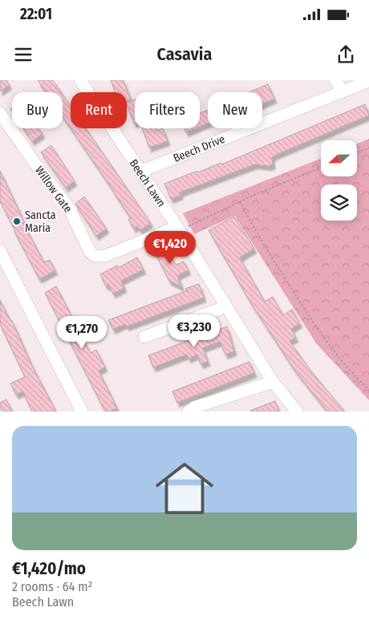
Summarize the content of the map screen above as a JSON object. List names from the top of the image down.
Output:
{
  "streets": {
    "street": ["Beech Drive", "Beech Lawn", "Willow Gate"]
  },
  "crossings": [
    ["Beech Drive", "Beech Lawn"],
    ["Beech Lawn", "Willow Gate"]
  ],
  "places": ["Sancta Maria"],
  "north": "left",
  "page": {
    "status": "22:01",
    "header": "Casavia",
    "chip": [
      "Buy",
      "Rent",
      "Filters",
      "New"
    ],
    "price": ["€1,420", "€3,230", "€1,270"],
    "list": [
      {
        "name": "€1,420/mo",
        "note": "2 rooms · 64 m² · Beech Lawn"
      }
    ]
  }
}
